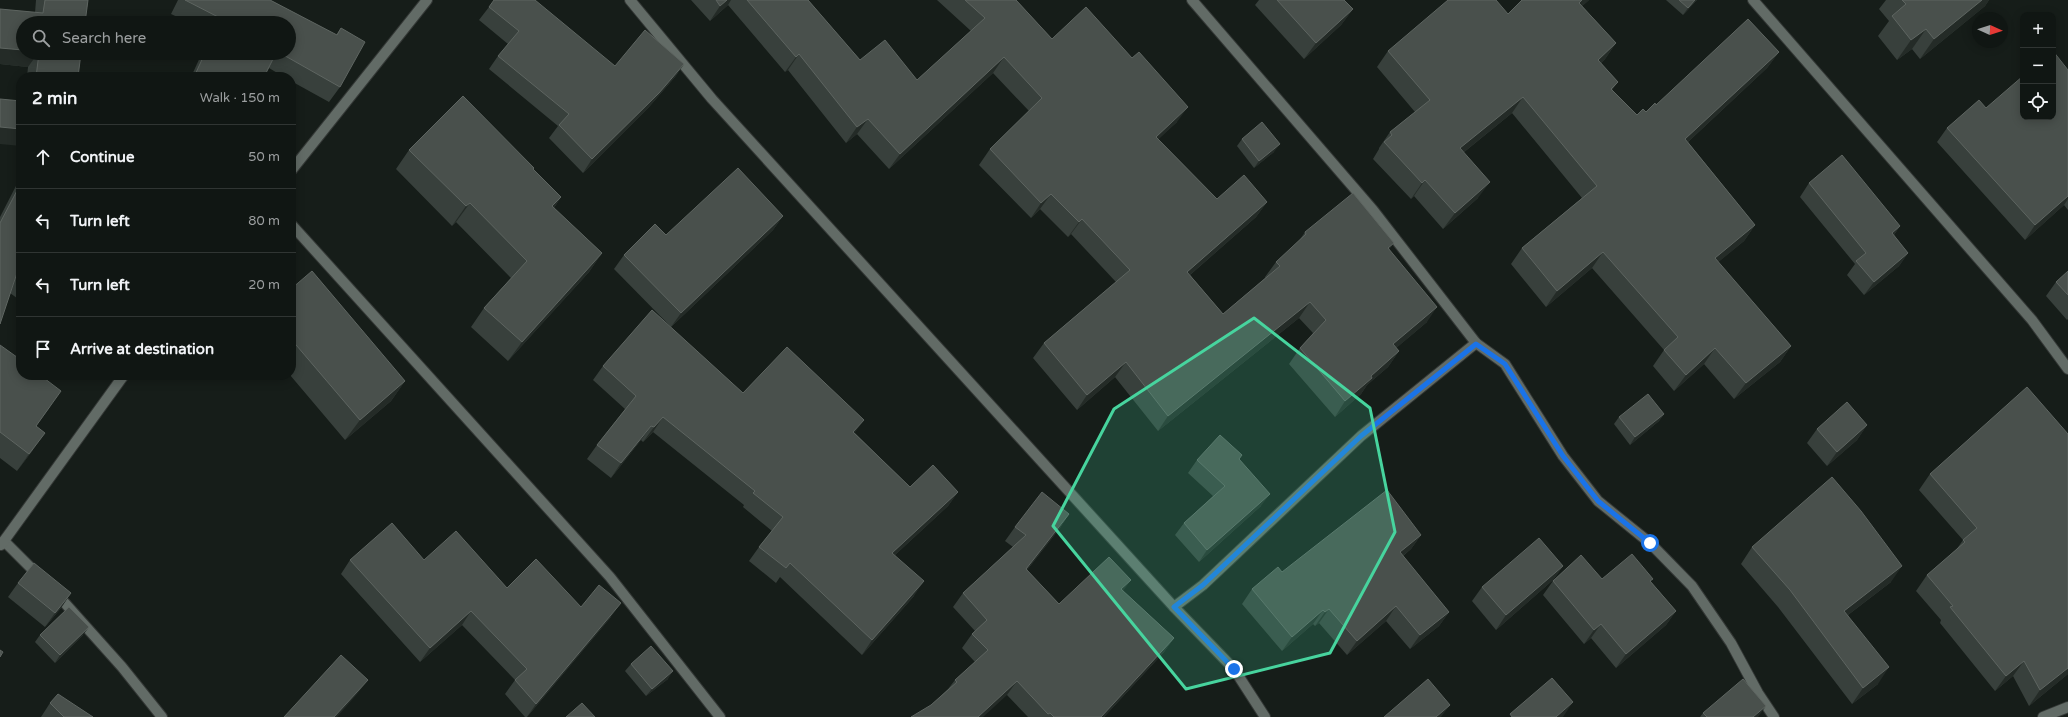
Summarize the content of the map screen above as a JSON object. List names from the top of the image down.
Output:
{
  "north": "right",
  "page": {
    "map_buttons": ["+", "−"],
    "search": "Search here",
    "heading": ["2 min", "Walk · 150 m"],
    "list": [
      ["Continue", "50 m"],
      ["Turn left", "80 m"],
      ["Turn left", "20 m"],
      "Arrive at destination"
    ]
  }
}
